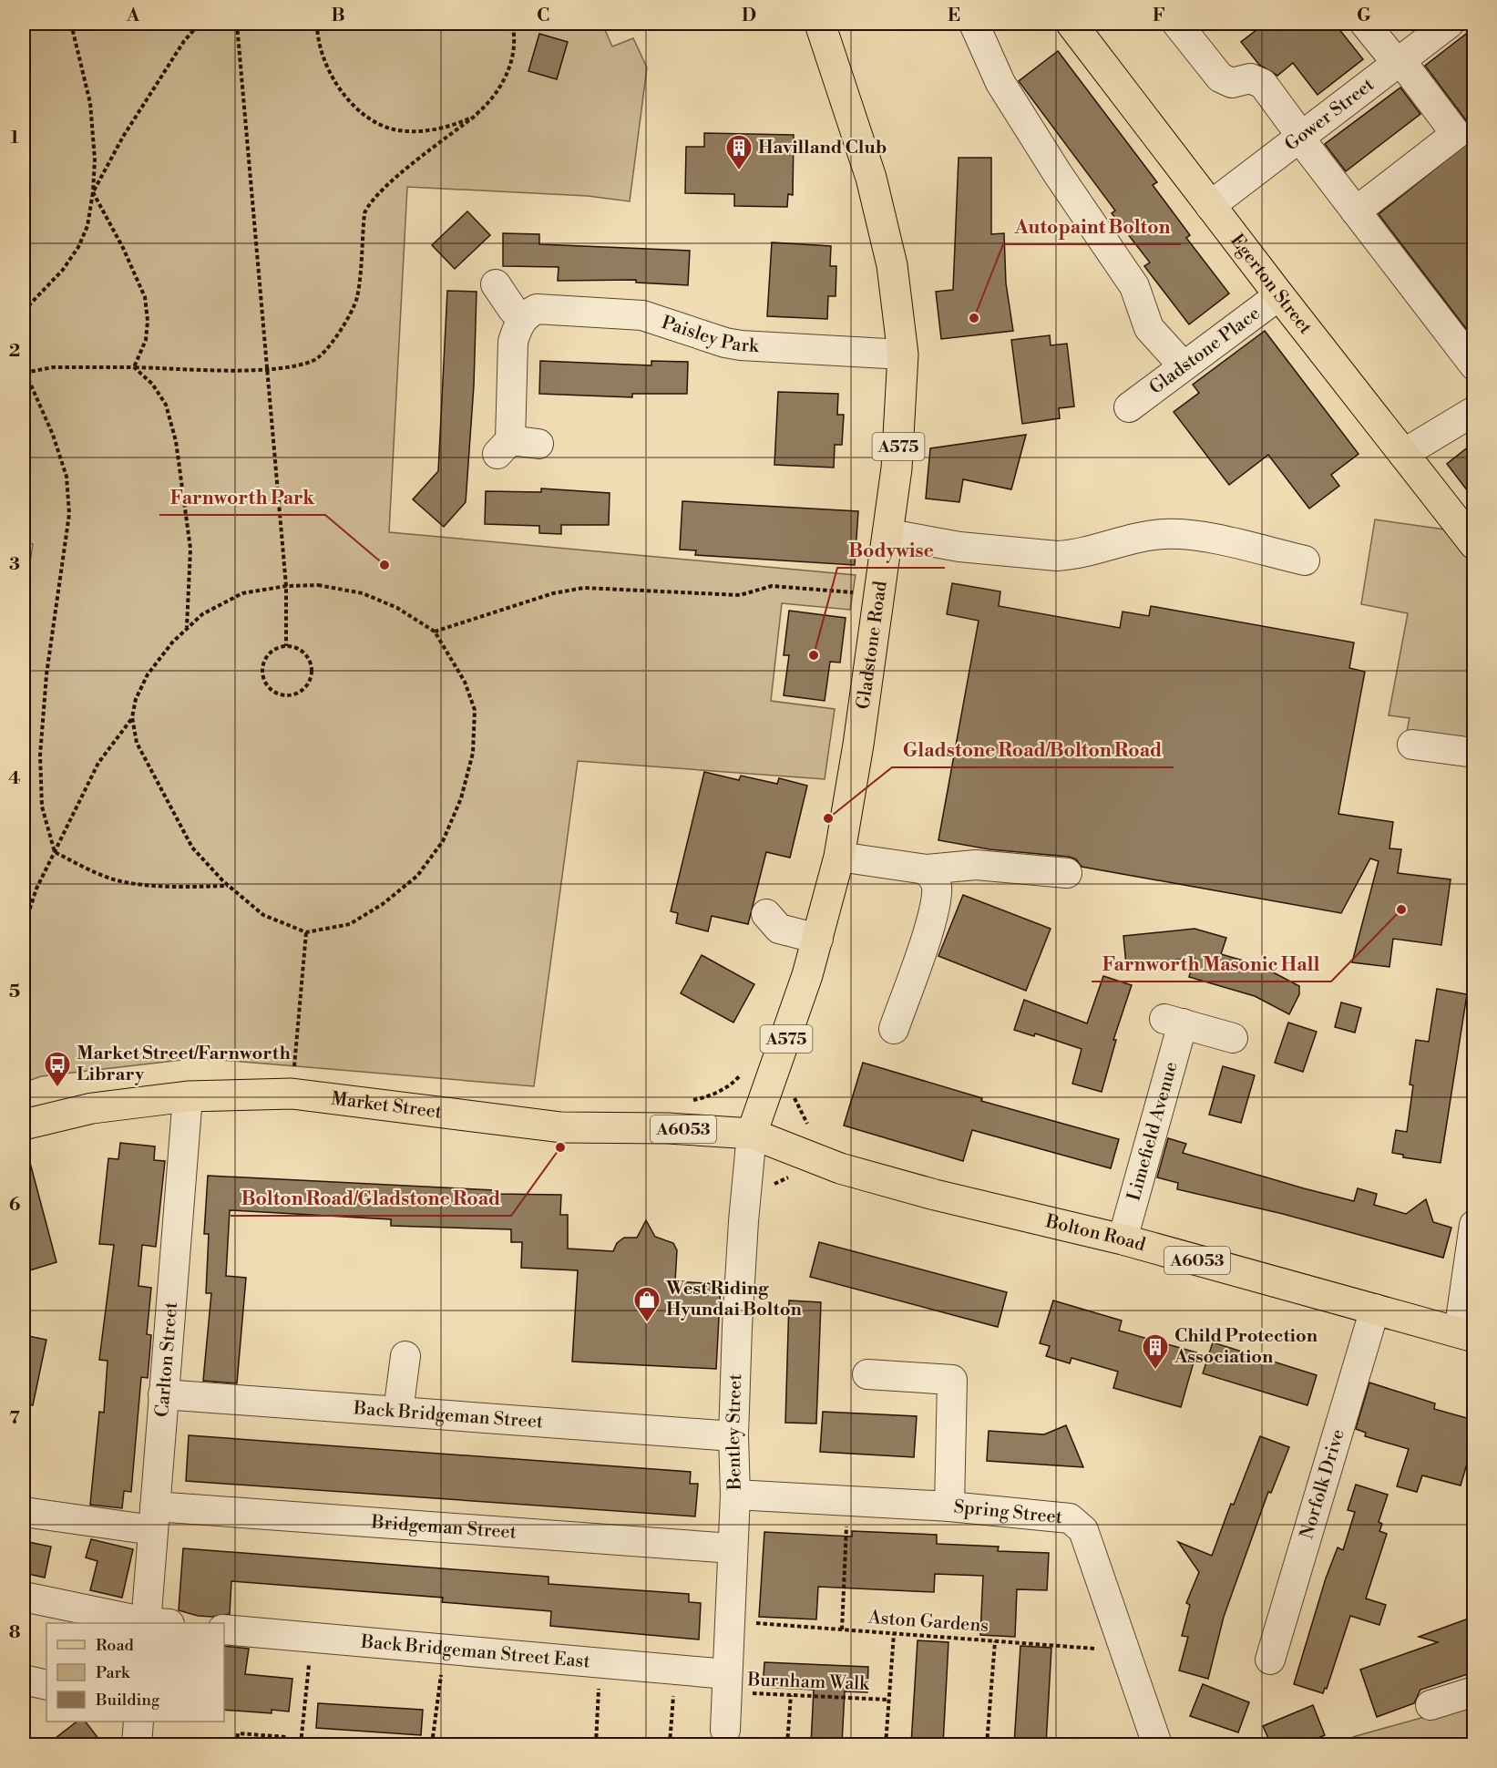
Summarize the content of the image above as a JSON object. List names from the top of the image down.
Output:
{
  "streets": {
    "main road": [
      "Egerton Street",
      "A575",
      "Gladstone Road",
      "Market Street",
      "A6053",
      "Bolton Road"
    ],
    "street": [
      "Gower Street",
      "Paisley Park",
      "Gladstone Place",
      "Limefield Avenue",
      "Carlton Street",
      "Back Bridgeman Street",
      "Bentley Street",
      "Norfolk Drive",
      "Spring Street",
      "Bridgeman Street",
      "Back Bridgeman Street East"
    ],
    "path": ["Aston Gardens", "Burnham Walk"]
  },
  "crossings": [
    ["Gower Street", "Egerton Street"],
    ["Egerton Street", "Gladstone Place"],
    ["Paisley Park", "Gladstone Road"],
    ["Gladstone Road", "Market Street"],
    ["Gladstone Road", "Bolton Road"],
    ["Gladstone Road", "Bentley Street"],
    ["Market Street", "Bolton Road"],
    ["Market Street", "Carlton Street"],
    ["Market Street", "Bentley Street"],
    ["Limefield Avenue", "Bolton Road"],
    ["Bolton Road", "Bentley Street"],
    ["Bolton Road", "Norfolk Drive"],
    ["Carlton Street", "Back Bridgeman Street"],
    ["Carlton Street", "Bridgeman Street"],
    ["Back Bridgeman Street", "Bentley Street"],
    ["Bentley Street", "Spring Street"],
    ["Bentley Street", "Bridgeman Street"],
    ["Bentley Street", "Aston Gardens"],
    ["Bentley Street", "Back Bridgeman Street East"],
    ["Bentley Street", "Burnham Walk"],
    ["Spring Street", "Aston Gardens"],
    ["Back Bridgeman Street East", "Burnham Walk"]
  ],
  "places": {
    "building": ["Havilland Club", "Child Protection Association"],
    "other": [
      "Autopaint Bolton",
      "Farnworth Park",
      "Bodywise",
      "Gladstone Road/Bolton Road",
      "Farnworth Masonic Hall",
      "Bolton Road/Gladstone Road"
    ],
    "bus stop": ["Market Street/Farnworth Library"],
    "shop": ["West Riding Hyundai Bolton"]
  },
  "legend": ["Road", "Park", "Building"],
  "grid": {
    "columns": [
      "A",
      "B",
      "C",
      "D",
      "E",
      "F",
      "G"
    ],
    "rows": [
      "1",
      "2",
      "3",
      "4",
      "5",
      "6",
      "7",
      "8"
    ]
  }
}
